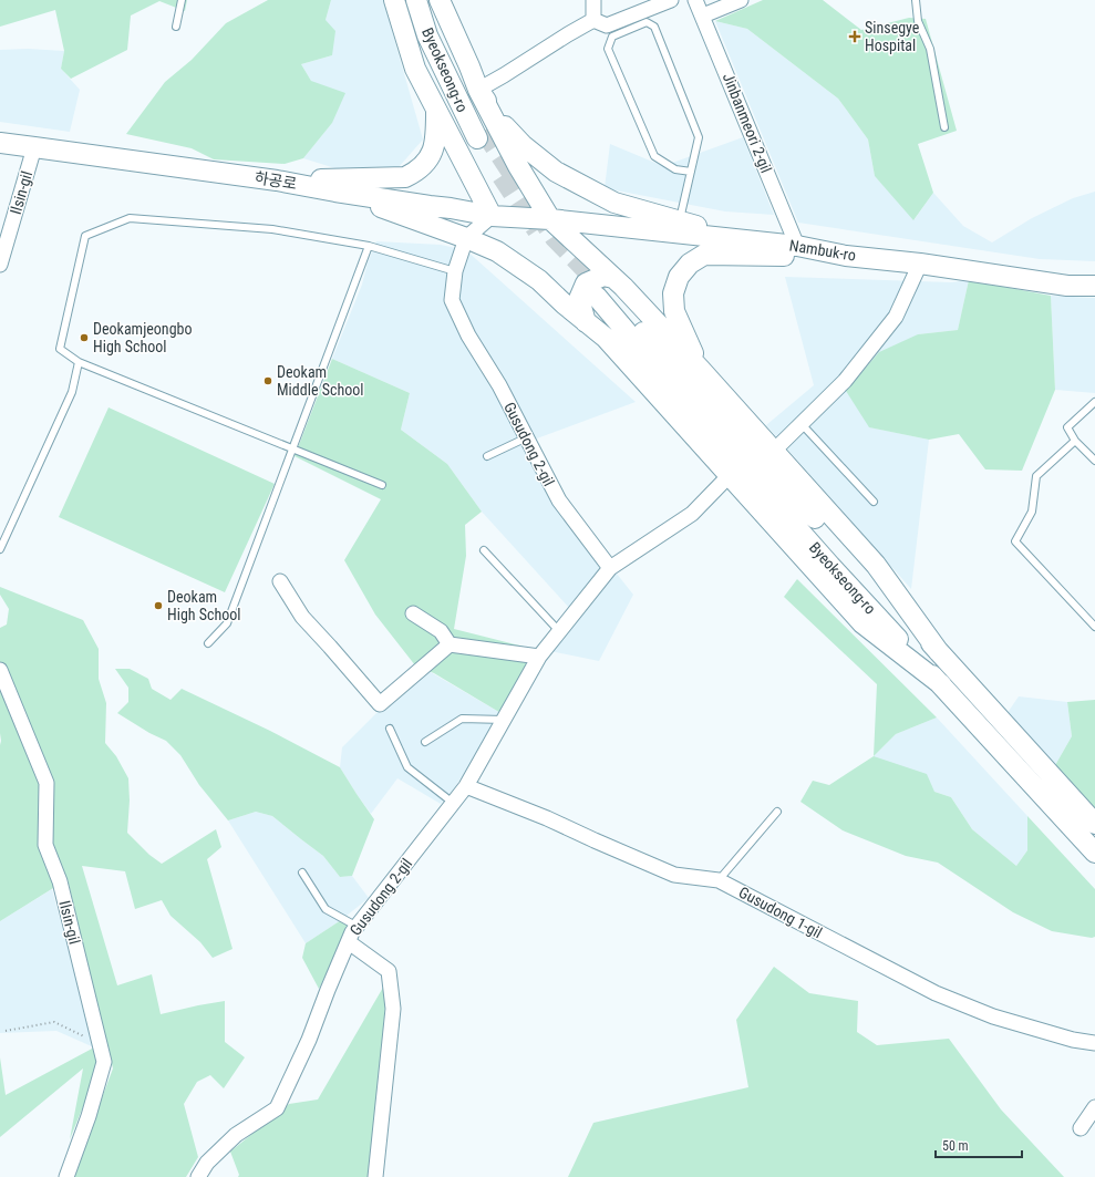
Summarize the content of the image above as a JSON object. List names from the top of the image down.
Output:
{
  "streets": {
    "main road": ["Byeokseong-ro", "하공로", "Nambuk-ro"],
    "street": [
      "Jinbanmeori 2-gil",
      "Ilsin-gil",
      "Gusudong 2-gil",
      "Gusudong 1-gil"
    ]
  },
  "crossings": [
    ["Jinbanmeori 2-gil", "Nambuk-ro"],
    ["하공로", "Ilsin-gil"],
    ["하공로", "Nambuk-ro"],
    ["Gusudong 2-gil", "Gusudong 1-gil"]
  ],
  "places": {
    "health": ["Sinsegye Hospital"],
    "other": ["Deokamjeongbo High School", "Deokam Middle School", "Deokam High School"]
  },
  "scale_bar": "50 m"
}
